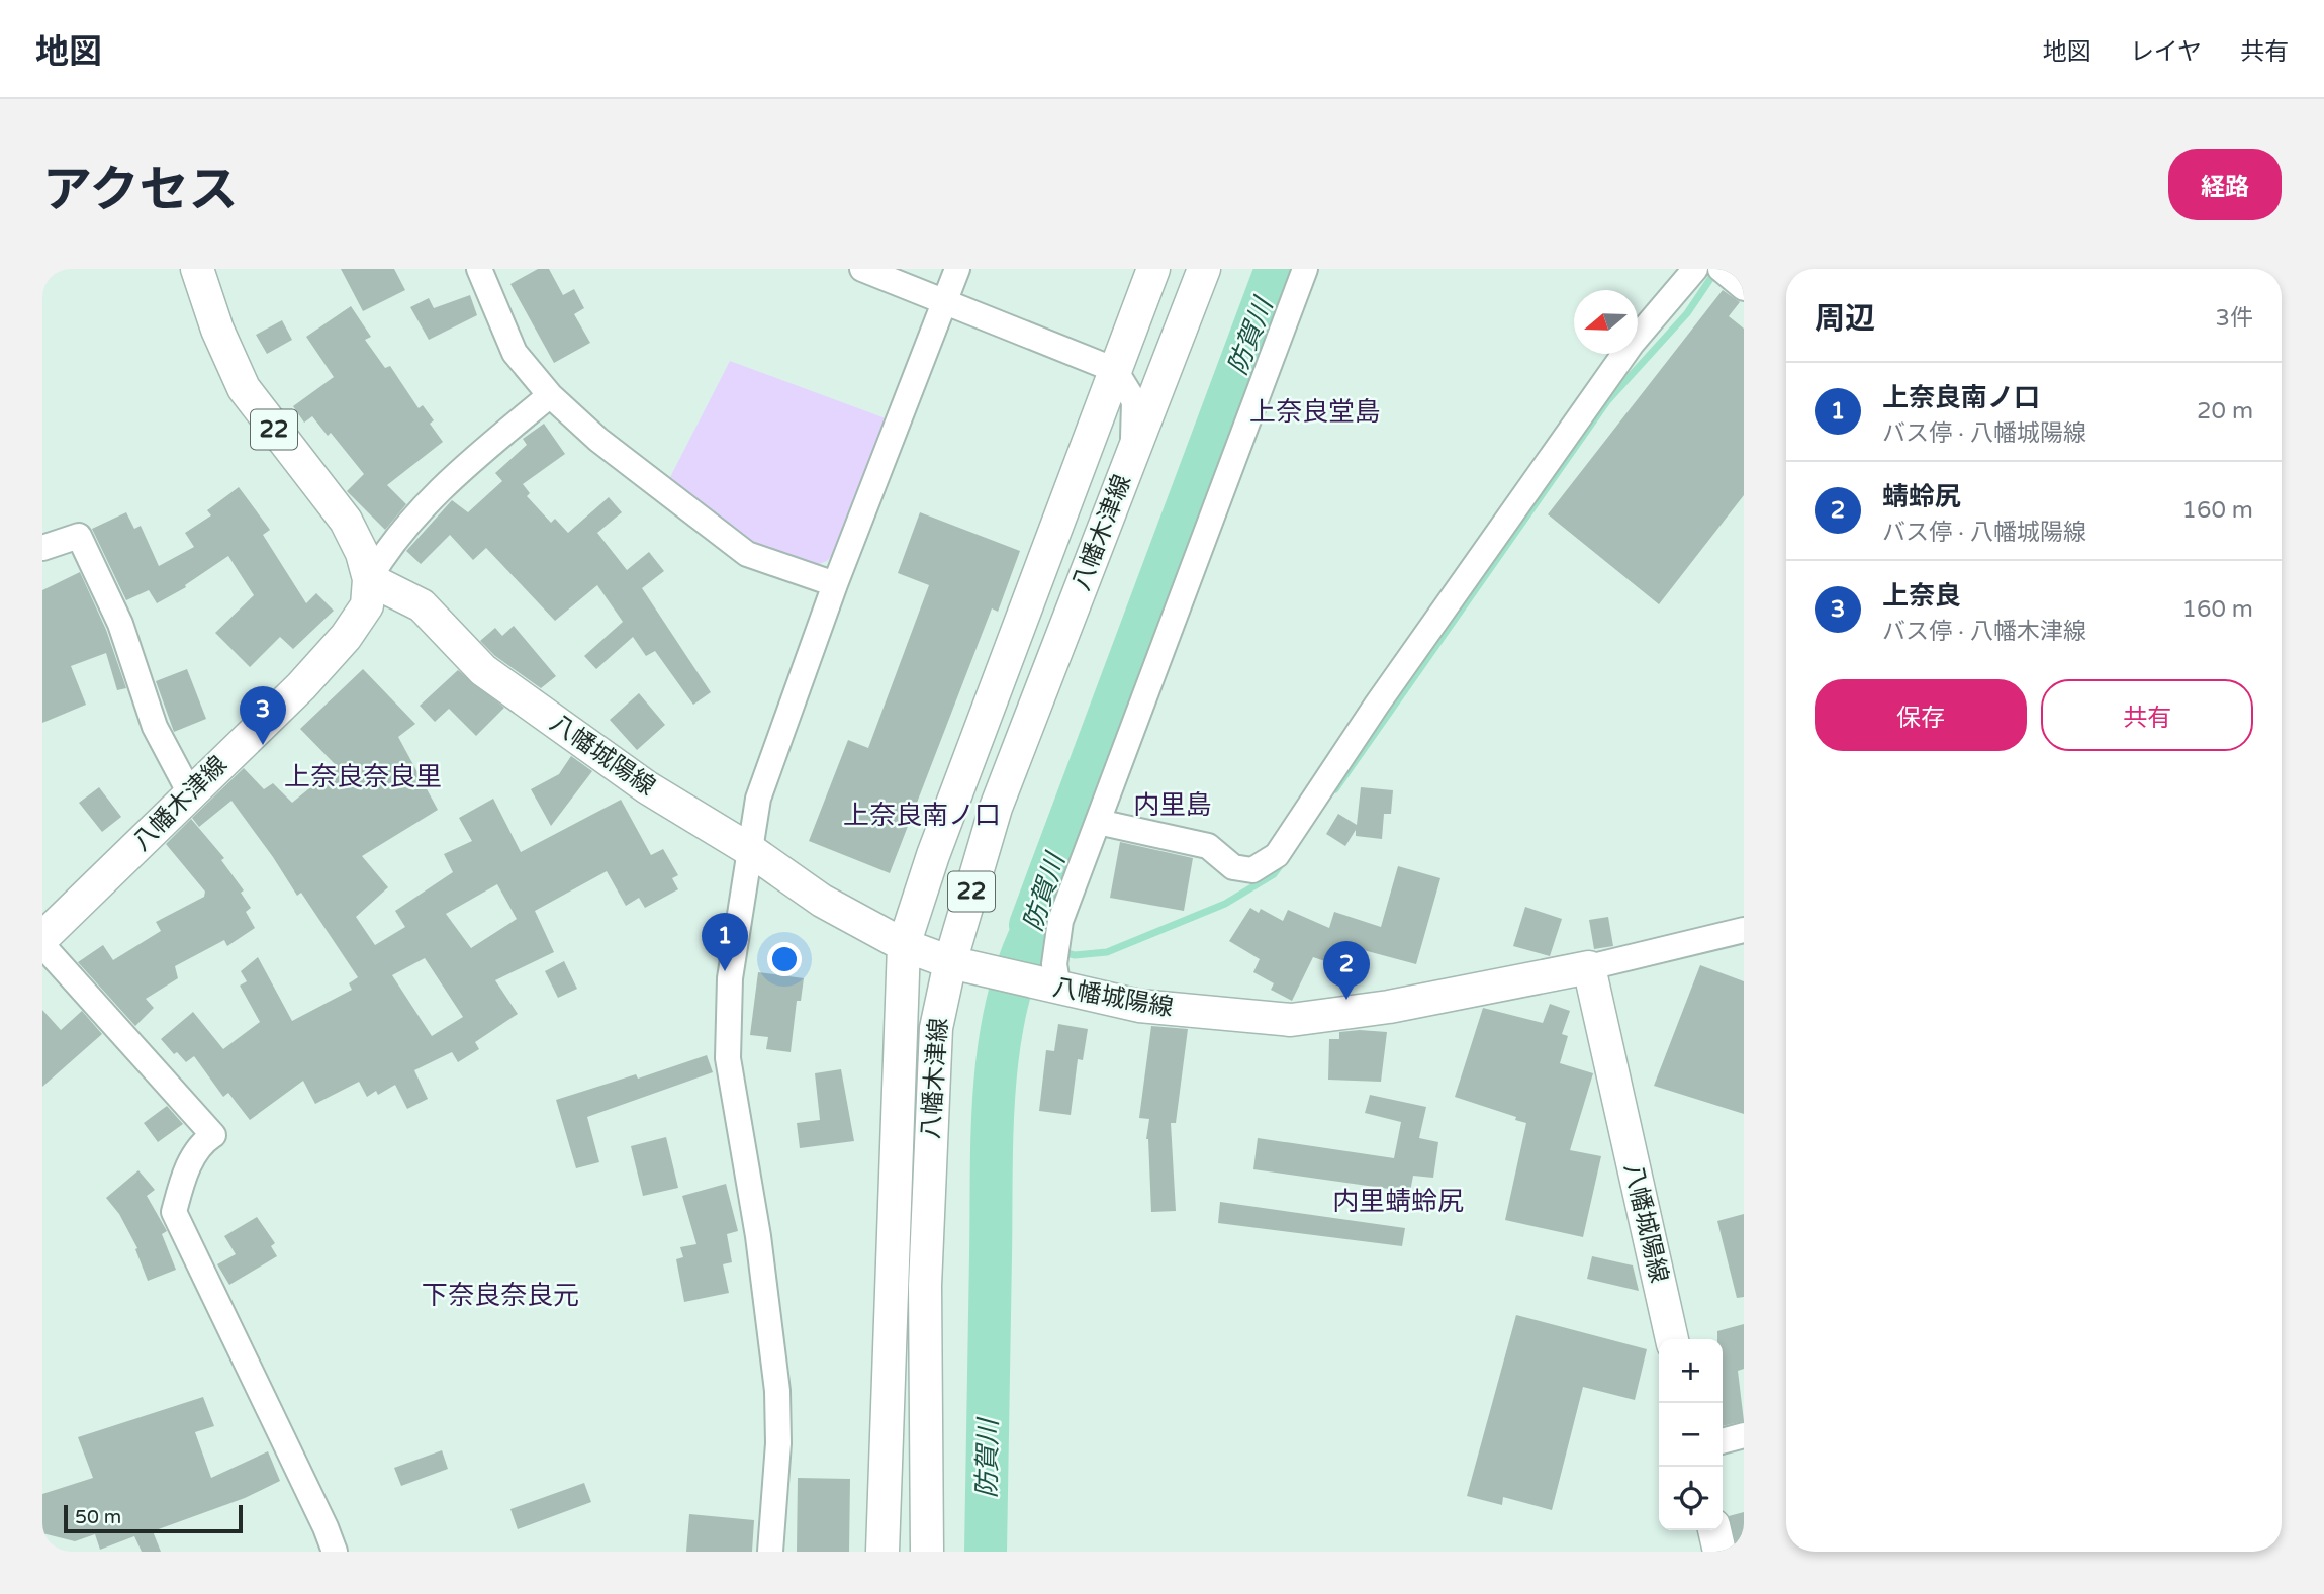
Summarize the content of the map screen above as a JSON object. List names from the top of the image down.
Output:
{
  "streets": {
    "main road": ["22", "八幡木津線", "八幡城陽線"]
  },
  "crossings": [
    ["八幡木津線", "八幡城陽線"]
  ],
  "districts": [
    "上奈良堂島",
    "上奈良奈良里",
    "内里島",
    "上奈良南ノ口",
    "内里蜻蛉尻",
    "下奈良奈良元"
  ],
  "water": ["防賀川"],
  "scale_bar": "50 m",
  "north": "left",
  "page": {
    "header": "地図",
    "nav": ["地図", "レイヤ", "共有"],
    "title": "アクセス",
    "buttons": [
      "経路",
      ["保存", "共有"]
    ],
    "heading": ["周辺", "3件"],
    "list": [
      {
        "mark": "1",
        "name": "上奈良南ノ口",
        "note": "バス停 · 八幡城陽線",
        "value": "20 m"
      },
      {
        "mark": "2",
        "name": "蜻蛉尻",
        "note": "バス停 · 八幡城陽線",
        "value": "160 m"
      },
      {
        "mark": "3",
        "name": "上奈良",
        "note": "バス停 · 八幡木津線",
        "value": "160 m"
      }
    ],
    "pins": ["3", "1", "2"],
    "map_buttons": ["+", "−"],
    "scale": "50 m"
  }
}
